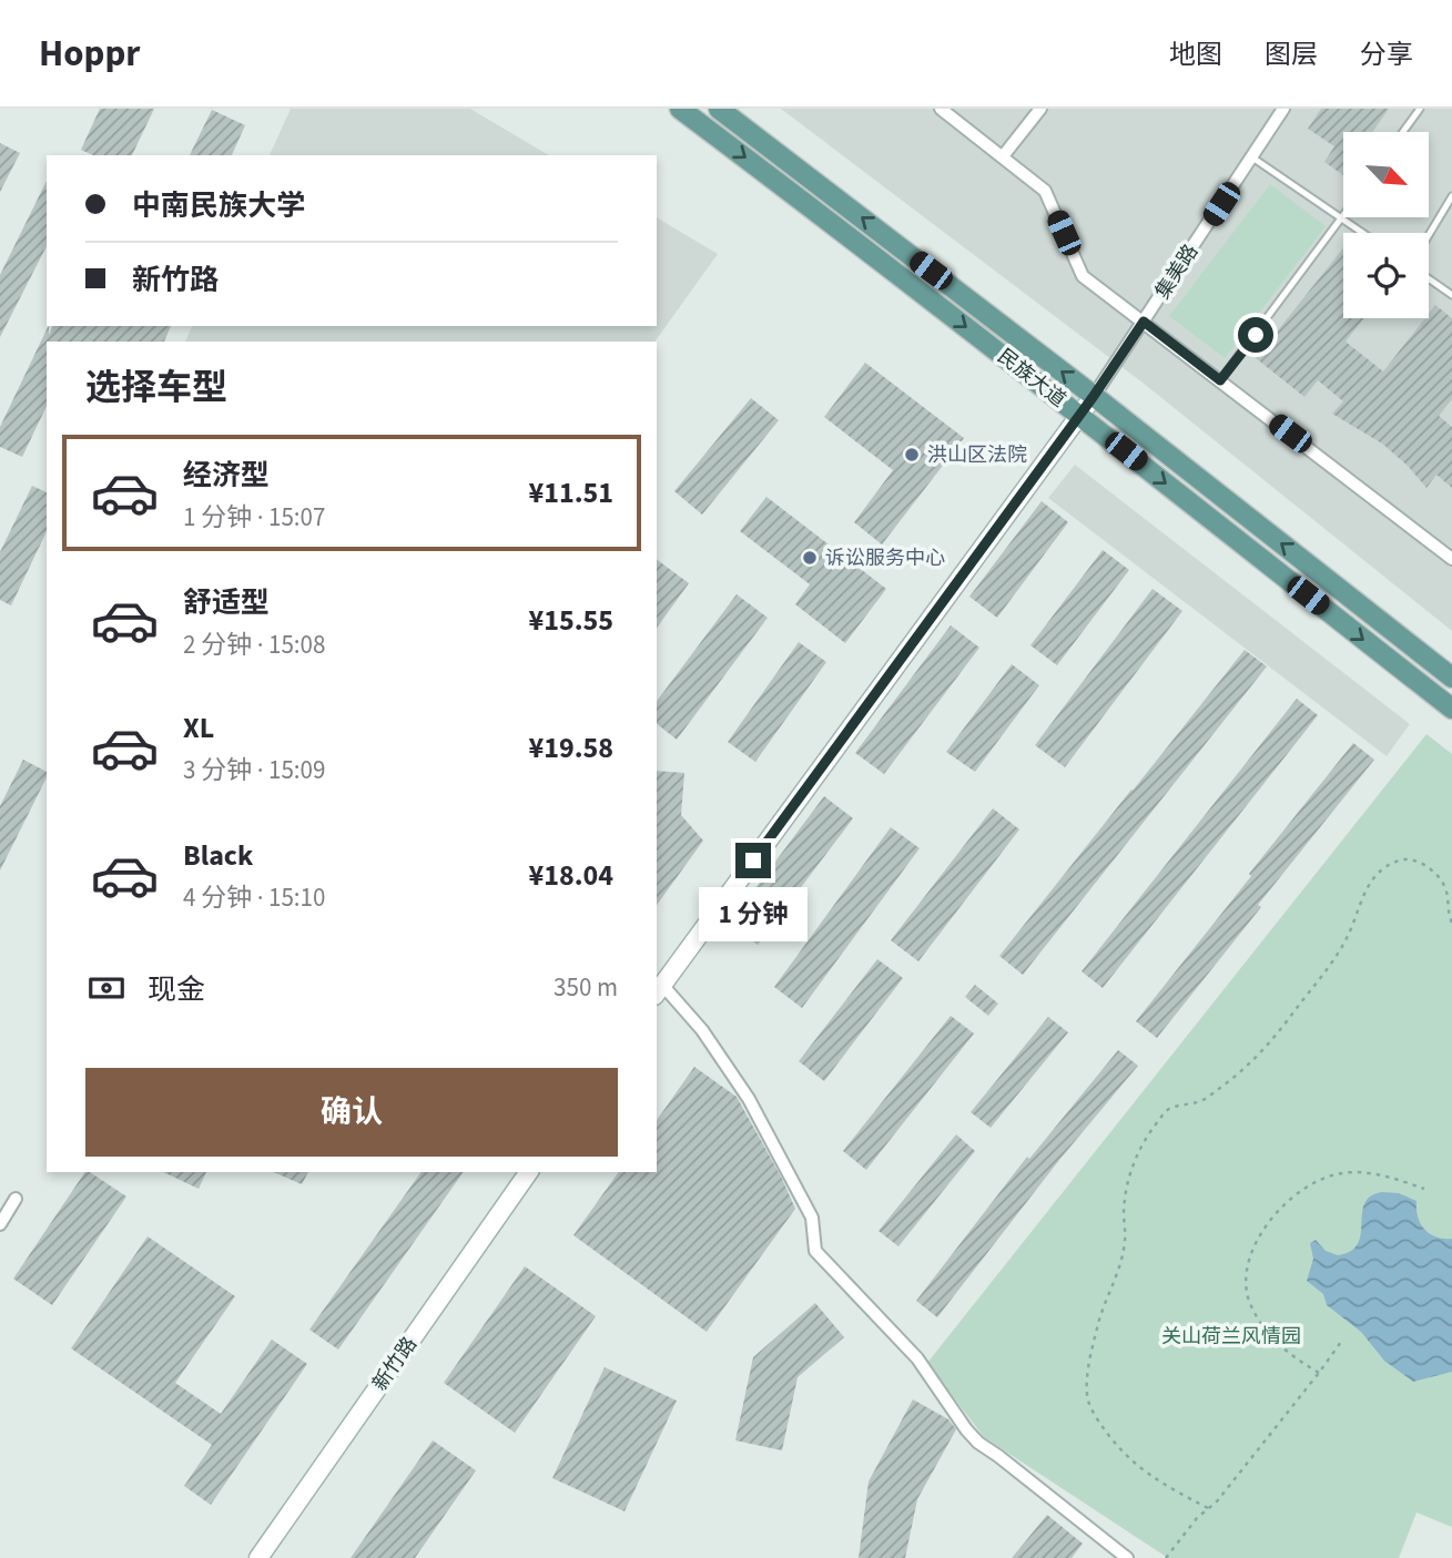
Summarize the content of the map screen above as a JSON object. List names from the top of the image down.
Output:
{
  "streets": {
    "main road": ["民族大道", "新竹路"],
    "street": ["集美路"]
  },
  "crossings": [
    ["集美路", "民族大道"]
  ],
  "parks": ["关山荷兰风情园"],
  "places": ["洪山区法院", "诉讼服务中心"],
  "north": "bottom right",
  "page": {
    "header": "Hoppr",
    "nav": ["地图", "图层", "分享"],
    "banner": ["中南民族大学", "新竹路"],
    "heading": "选择车型",
    "list": [
      {
        "name": "经济型",
        "note": "1 分钟 · 15:07",
        "value": "¥11.51"
      },
      {
        "name": "舒适型",
        "note": "2 分钟 · 15:08",
        "value": "¥15.55"
      },
      {
        "name": "XL",
        "note": "3 分钟 · 15:09",
        "value": "¥19.58"
      },
      {
        "name": "Black",
        "note": "4 分钟 · 15:10",
        "value": "¥18.04"
      }
    ],
    "bubble": "1 分钟",
    "pay": ["现金", "350 m"],
    "buttons": "确认"
  }
}
